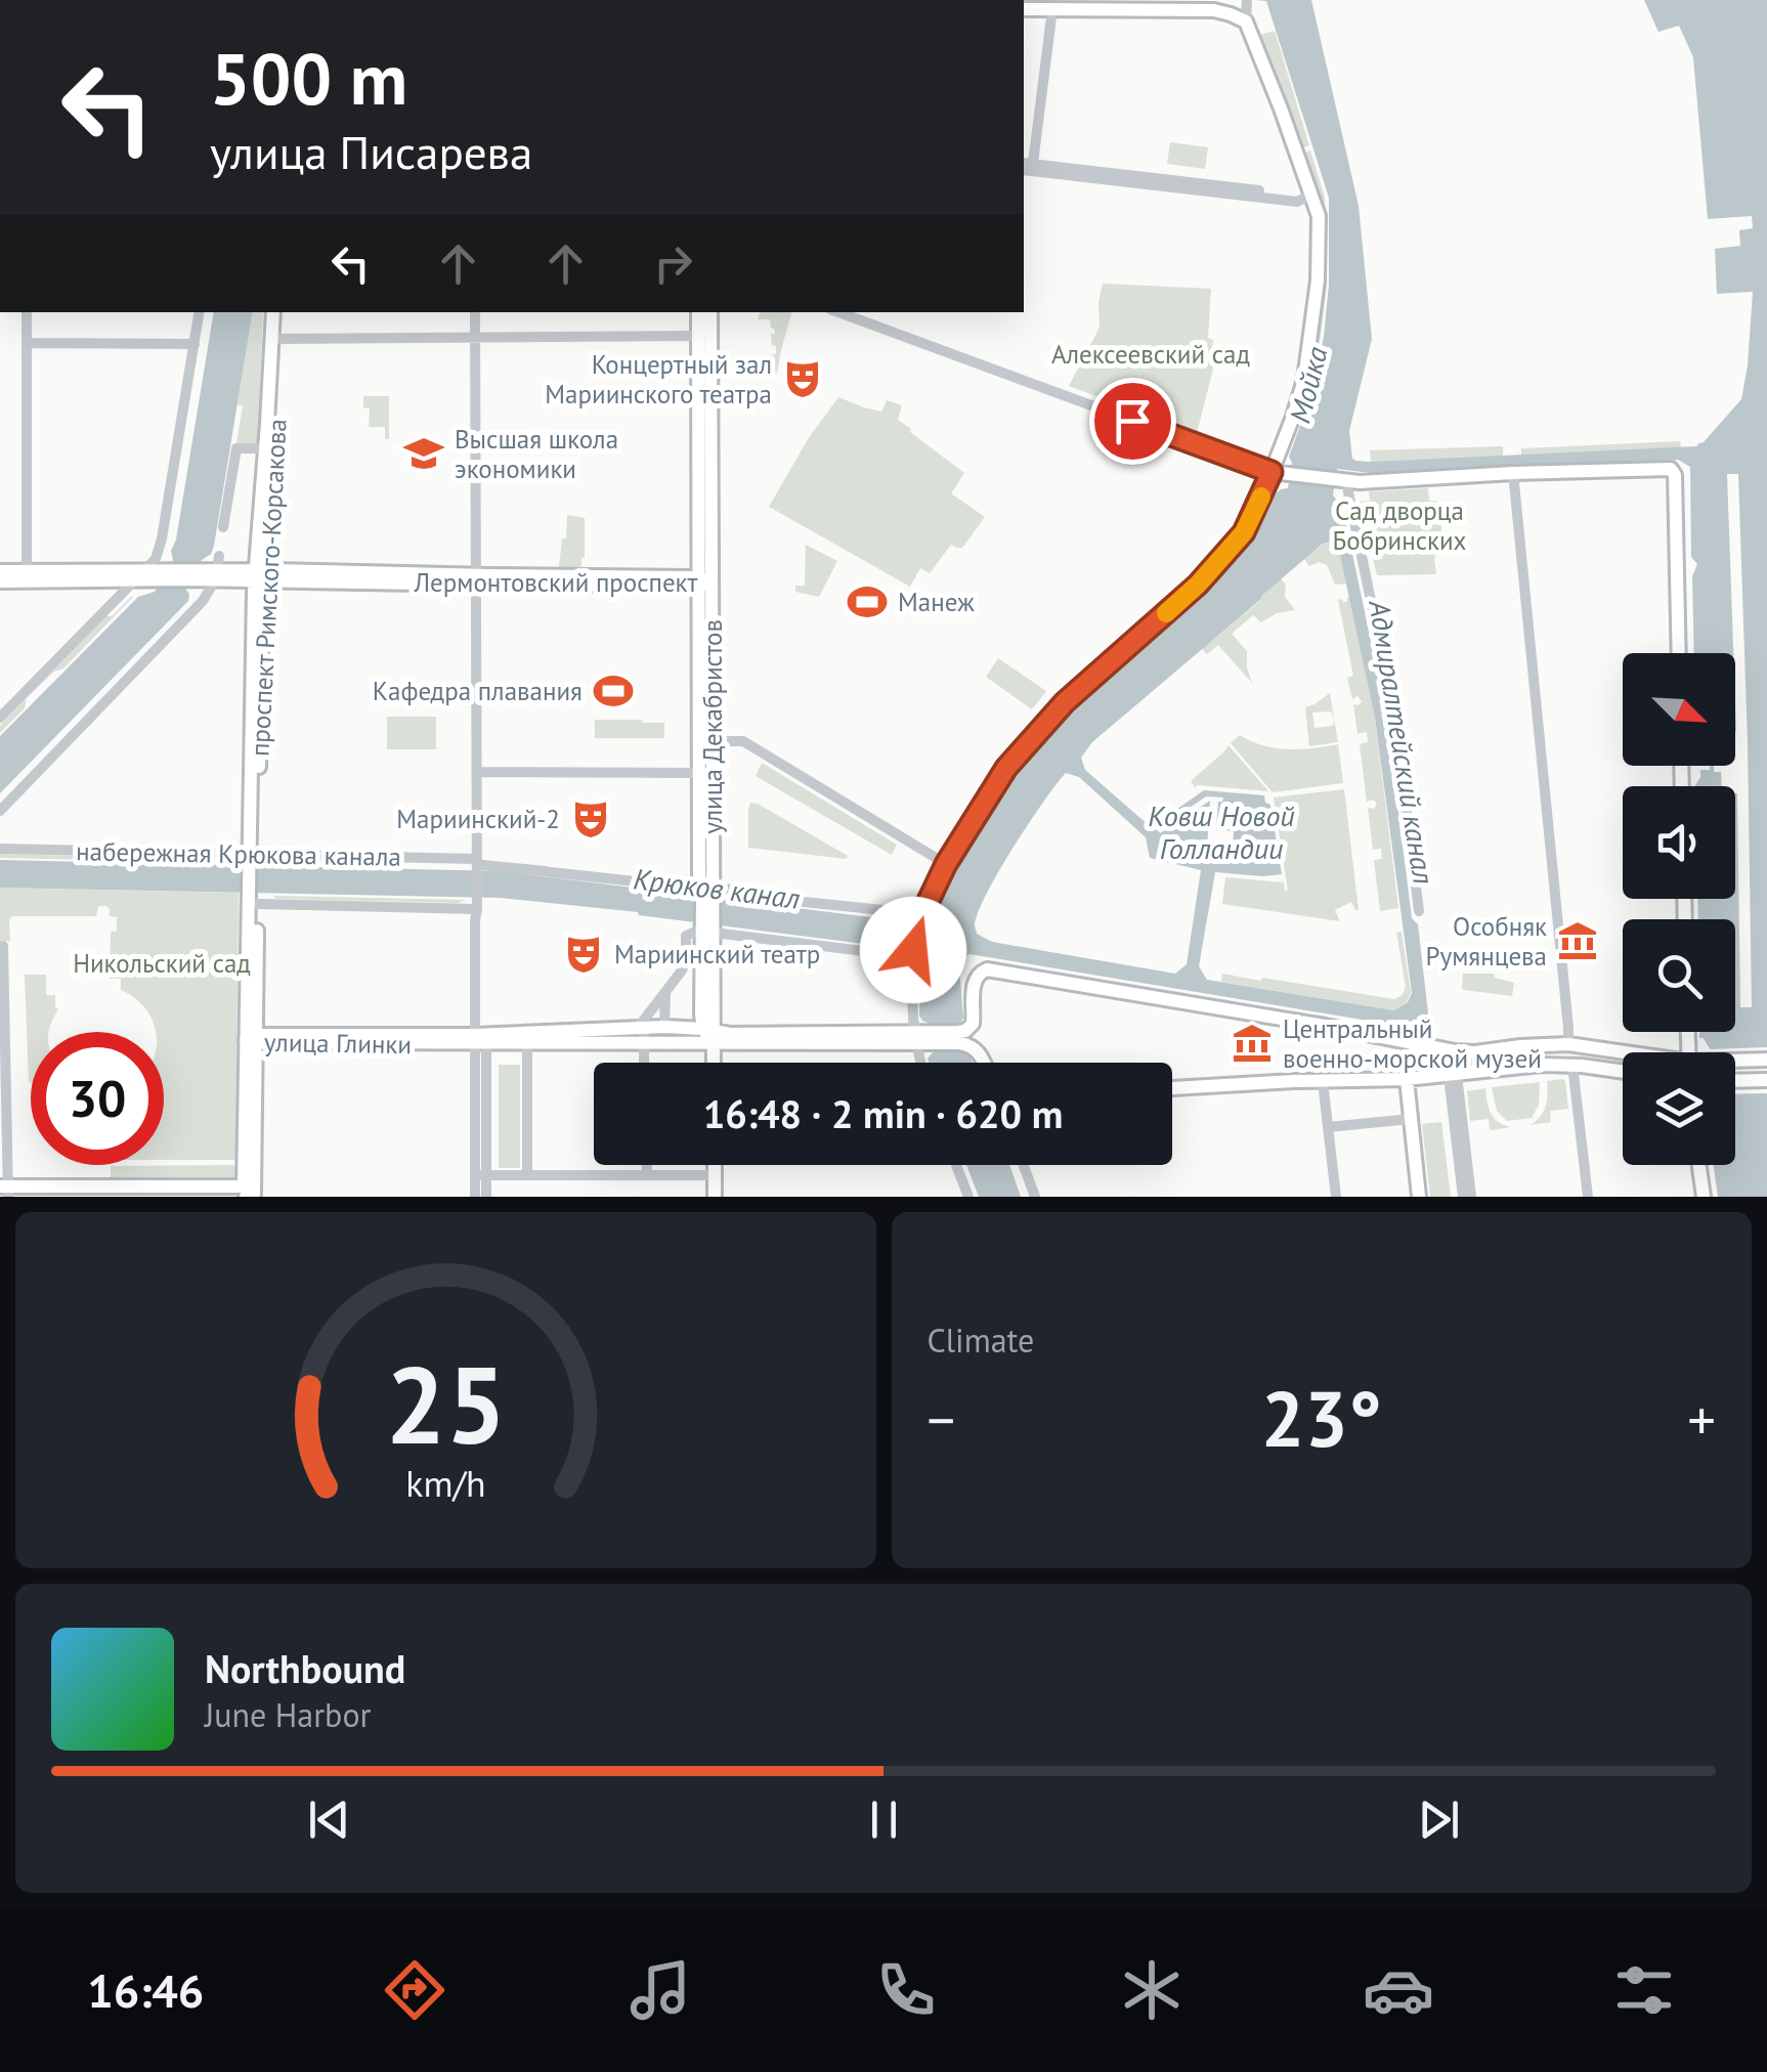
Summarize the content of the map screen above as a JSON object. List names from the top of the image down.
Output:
{
  "streets": {
    "main road": [
      "Лермонтовский проспект",
      "проспект Римского-Корсакова",
      "улица Декабристов",
      "улица Глинки"
    ],
    "street": ["набережная Крюкова канала"]
  },
  "crossings": [
    ["Лермонтовский проспект", "проспект Римского-Корсакова"],
    ["Лермонтовский проспект", "улица Декабристов"],
    ["проспект Римского-Корсакова", "набережная Крюкова канала"],
    ["улица Декабристов", "набережная Крюкова канала"]
  ],
  "water": [
    "Мойка",
    "Адмиралтейский канал",
    "Ковш Новой Голландии",
    "Крюков канал"
  ],
  "parks": ["Алексеевский сад", "Сад дворца Бобринских", "Никольский сад"],
  "places": {
    "theatre": ["Концертный зал Мариинского театра", "Мариинский-2", "Мариинский театр"],
    "school or university": ["Высшая школа экономики"],
    "sports": ["Манеж", "Кафедра плавания"],
    "museum": ["Особняк Румянцева", "Центральный военно-морской музей"]
  },
  "north": "bottom right",
  "page": {
    "turn": ["500 m", "улица Писарева"],
    "limit": "30",
    "trip": "16:48 · 2 min · 620 m",
    "tile": "Climate",
    "heat": ["−", "23°", "+"],
    "song": ["Northbound", "June Harbor"],
    "tabs": "16:46",
    "gauge": ["25", "km/h"]
  }
}
